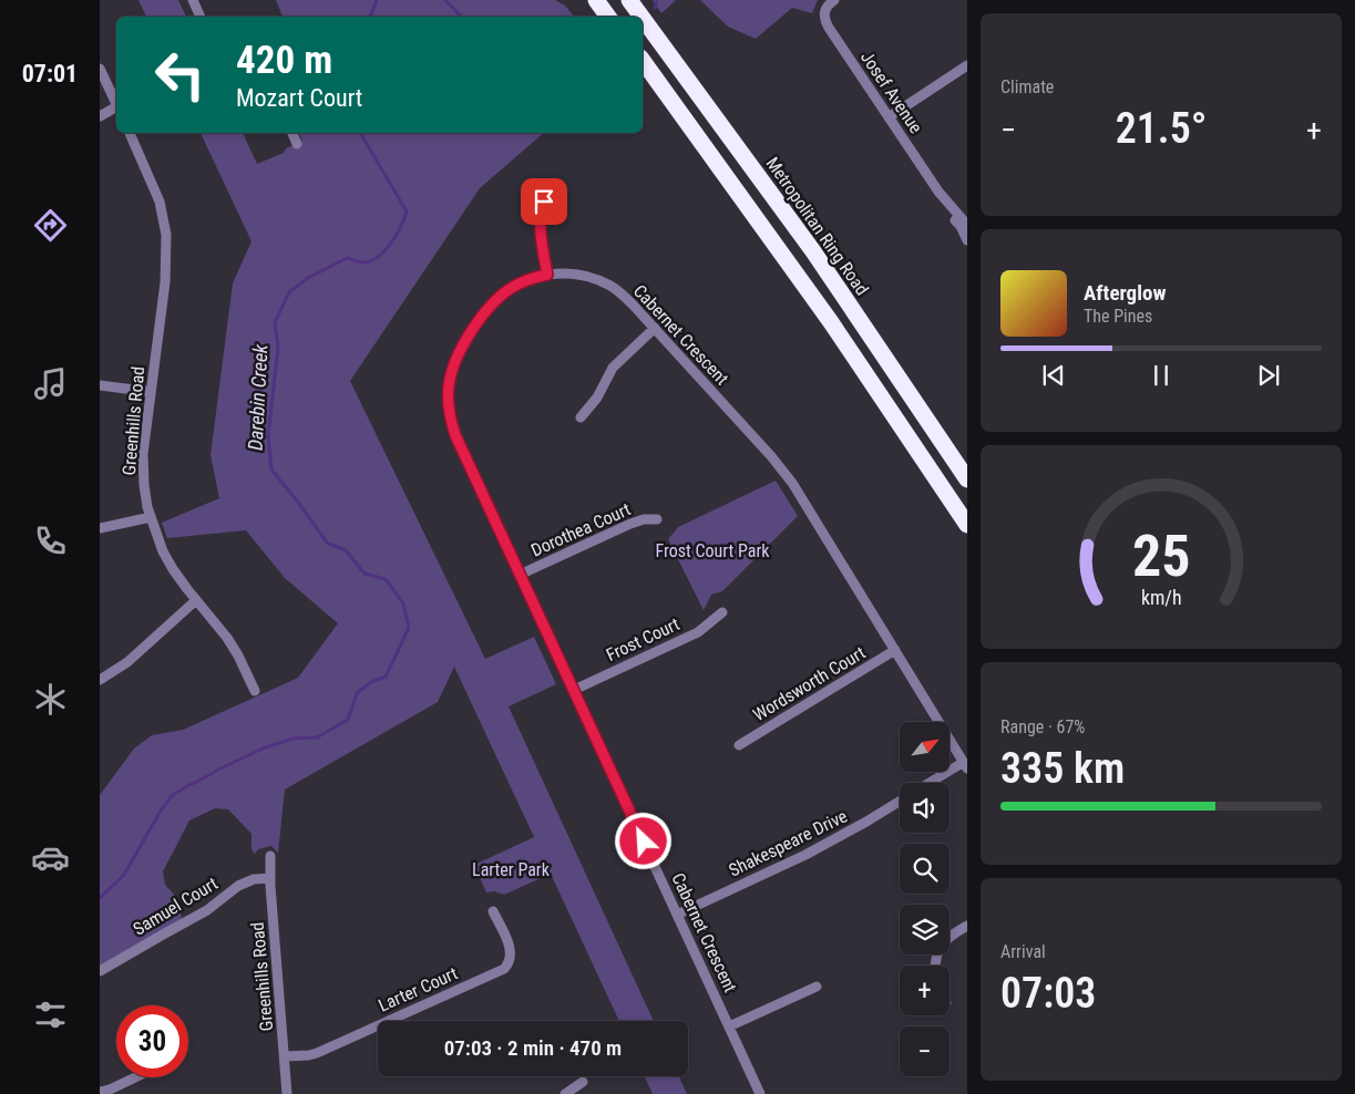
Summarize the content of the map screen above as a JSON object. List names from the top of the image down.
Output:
{
  "streets": {
    "highway": ["Metropolitan Ring Road"],
    "street": [
      "Josef Avenue",
      "Cabernet Crescent",
      "Greenhills Road",
      "Dorothea Court",
      "Frost Court",
      "Wordsworth Court",
      "Shakespeare Drive",
      "Samuel Court",
      "Larter Court"
    ]
  },
  "crossings": [
    ["Cabernet Crescent", "Dorothea Court"],
    ["Cabernet Crescent", "Frost Court"],
    ["Cabernet Crescent", "Wordsworth Court"],
    ["Cabernet Crescent", "Shakespeare Drive"],
    ["Greenhills Road", "Samuel Court"],
    ["Greenhills Road", "Larter Court"]
  ],
  "water": ["Darebin Creek"],
  "parks": ["Frost Court Park", "Larter Park"],
  "north": "top right",
  "page": {
    "tabs": "07:01",
    "tile": [
      "Climate",
      ["Range · 67%", "335 km"],
      ["Arrival", "07:03"]
    ],
    "turn": ["420 m", "Mozart Court"],
    "heat": ["−", "21.5°", "+"],
    "song": ["Afterglow", "The Pines"],
    "map_buttons": ["+", "−"],
    "limit": "30",
    "trip": "07:03 · 2 min · 470 m",
    "gauge": ["25", "km/h"]
  }
}
